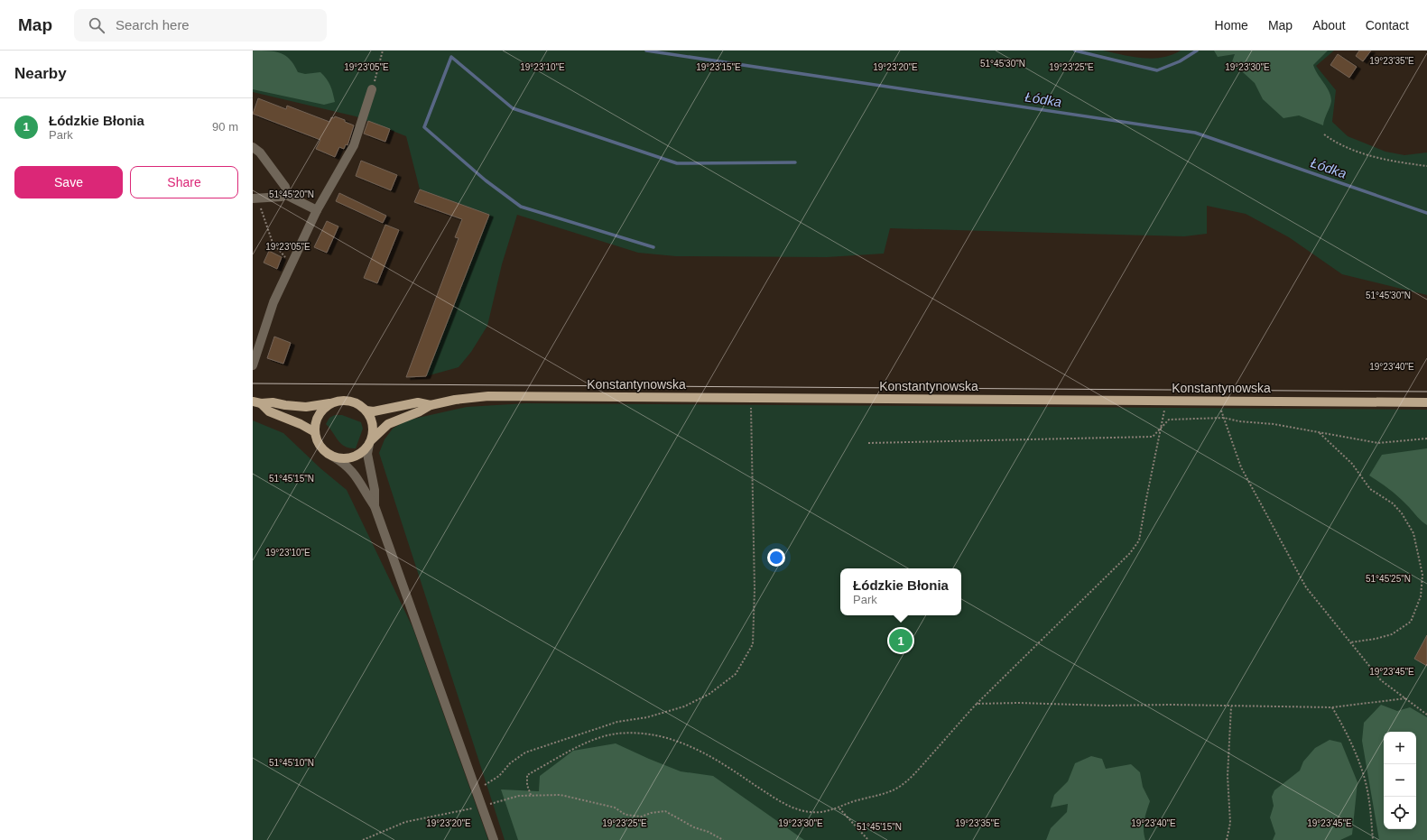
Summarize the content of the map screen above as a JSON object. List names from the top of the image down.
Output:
{
  "streets": {
    "main road": ["Konstantynowska"]
  },
  "water": ["Łódka"],
  "page": {
    "header": "Map",
    "search": "Search here",
    "nav": [
      "Home",
      "Map",
      "About",
      "Contact"
    ],
    "heading": "Nearby",
    "list": [
      {
        "mark": "1",
        "name": "Łódzkie Błonia",
        "note": "Park",
        "value": "90 m"
      }
    ],
    "buttons": ["Save", "Share"],
    "popup": ["Łódzkie Błonia", "Park"],
    "pins": "1",
    "map_buttons": ["+", "−"]
  },
  "coordinates": [
    "19°23'35\"E",
    "51°45'30\"N",
    "19°23'10\"E",
    "19°23'15\"E",
    "19°23'20\"E",
    "19°23'25\"E",
    "19°23'05\"E",
    "19°23'30\"E",
    "51°45'20\"N",
    "19°23'40\"E",
    "51°45'15\"N",
    "51°45'25\"N",
    "19°23'45\"E",
    "51°45'10\"N"
  ]
}
